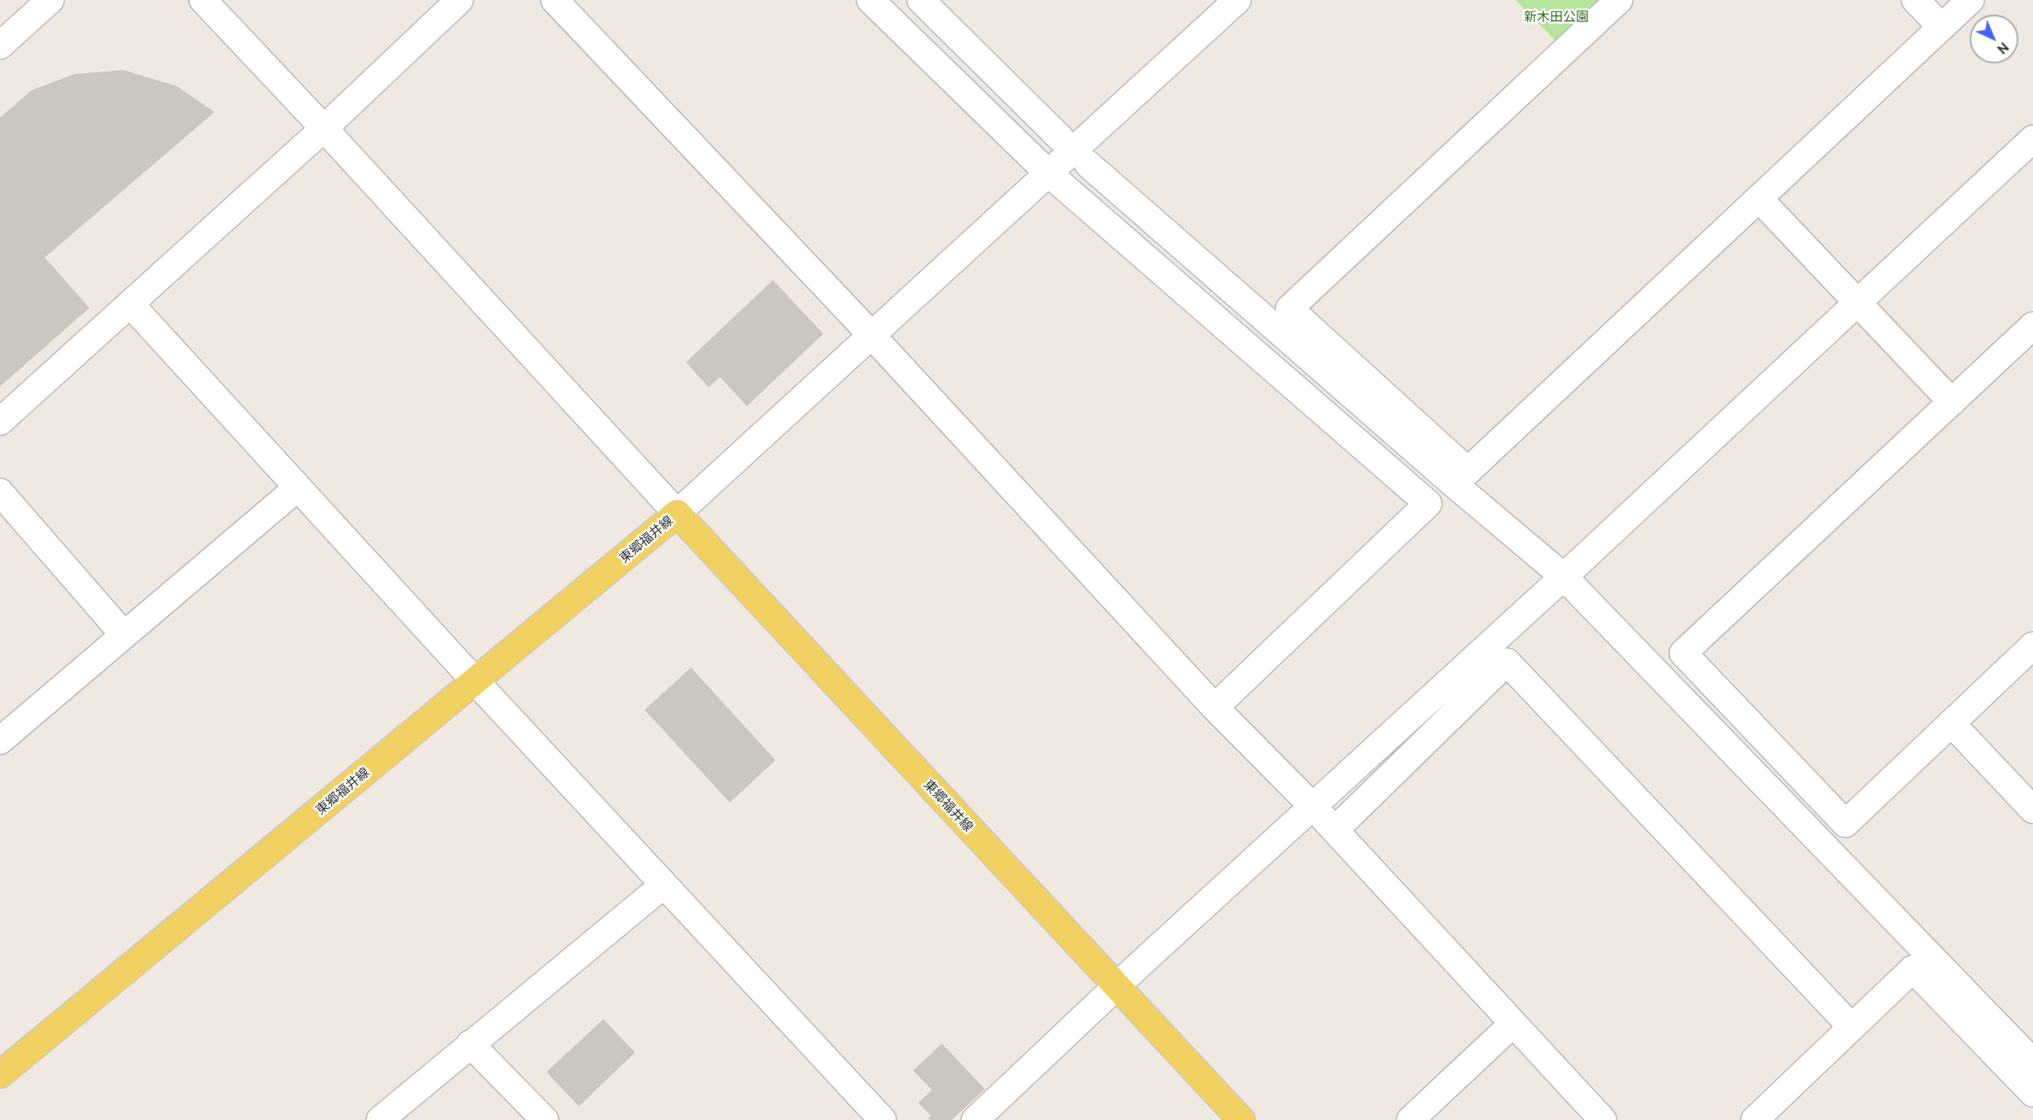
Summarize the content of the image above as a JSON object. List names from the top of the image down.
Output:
{
  "streets": {
    "main road": ["東郷福井線"]
  },
  "parks": ["新木田公園"],
  "north": "bottom right"
}
